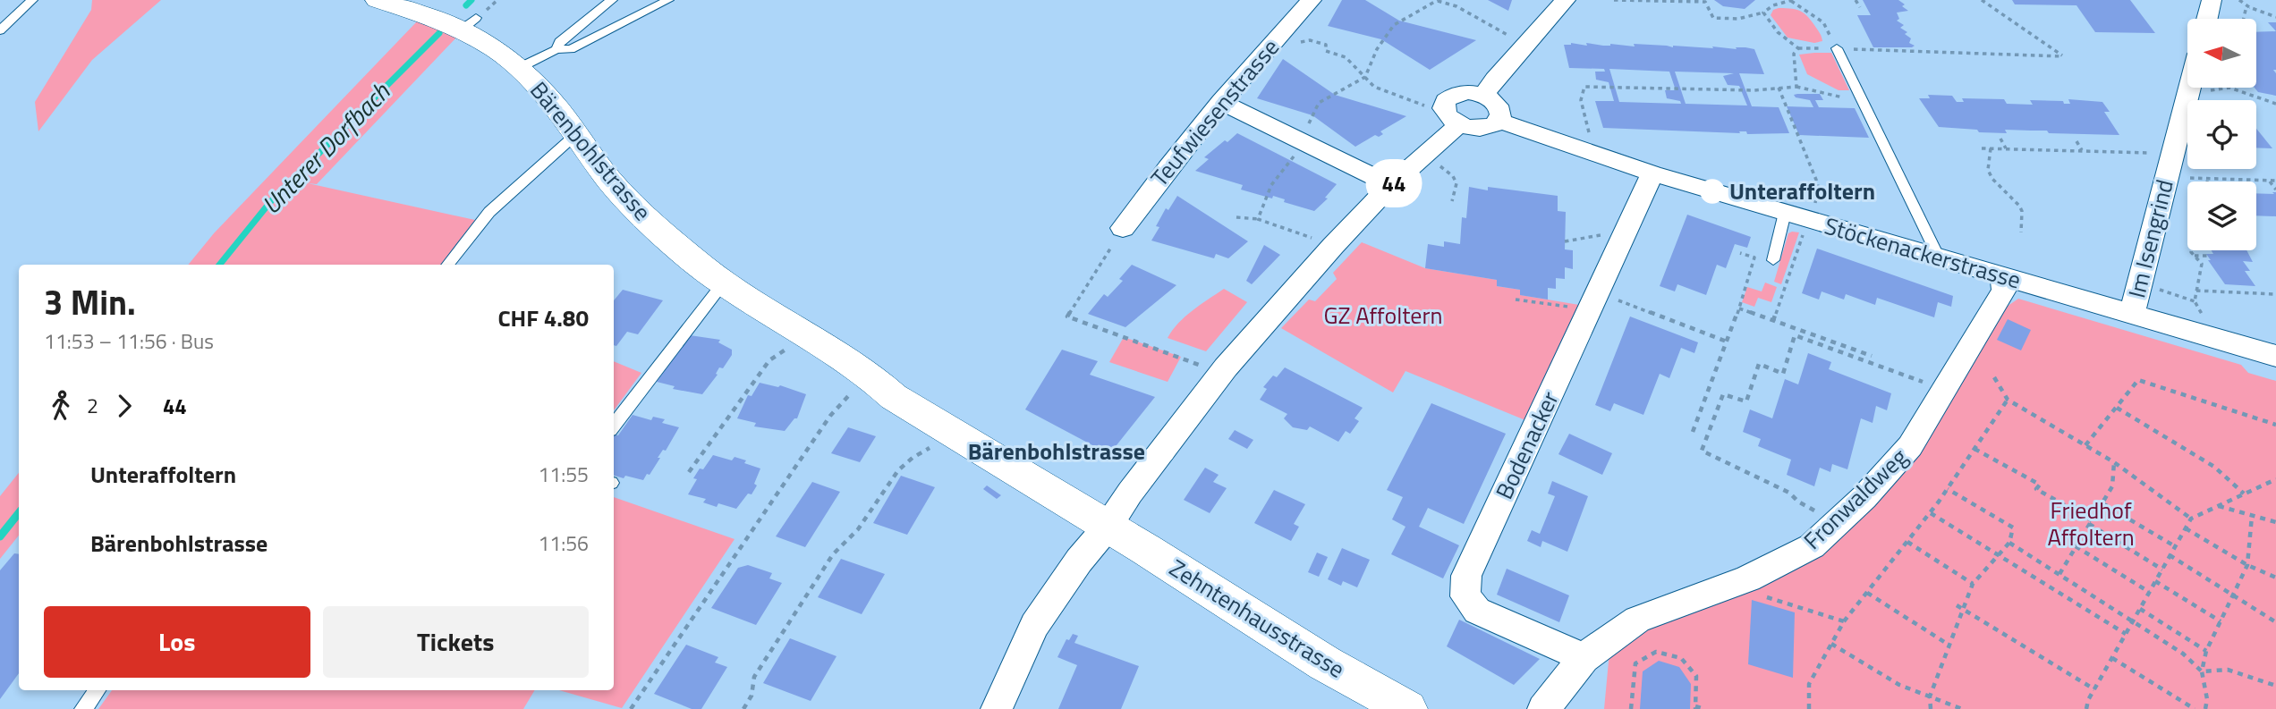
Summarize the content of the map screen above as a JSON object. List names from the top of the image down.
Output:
{
  "streets": {
    "street": [
      "Teufwiesenstrasse",
      "Bärenbohlstrasse",
      "Im Isengrind",
      "Stöckenackerstrasse",
      "Bodenacker",
      "Fronwaldweg",
      "Zehntenhausstrasse"
    ]
  },
  "crossings": [
    ["Bärenbohlstrasse", "Zehntenhausstrasse"],
    ["Im Isengrind", "Stöckenackerstrasse"],
    ["Stöckenackerstrasse", "Bodenacker"],
    ["Stöckenackerstrasse", "Fronwaldweg"],
    ["Bodenacker", "Fronwaldweg"]
  ],
  "water": ["Unterer Dorfbach"],
  "parks": ["GZ Affoltern", "Friedhof Affoltern"],
  "places": ["Unteraffoltern", "Bärenbohlstrasse"],
  "lines": ["bus line 44"],
  "north": "left",
  "page": {
    "on_map": "44",
    "heading": ["3 Min.", "11:53 – 11:56 · Bus", "CHF 4.80"],
    "legs": ["2", "44"],
    "list": [
      {
        "name": "Unteraffoltern",
        "value": "11:55"
      },
      {
        "name": "Bärenbohlstrasse",
        "value": "11:56"
      }
    ],
    "buttons": ["Los", "Tickets"]
  }
}
